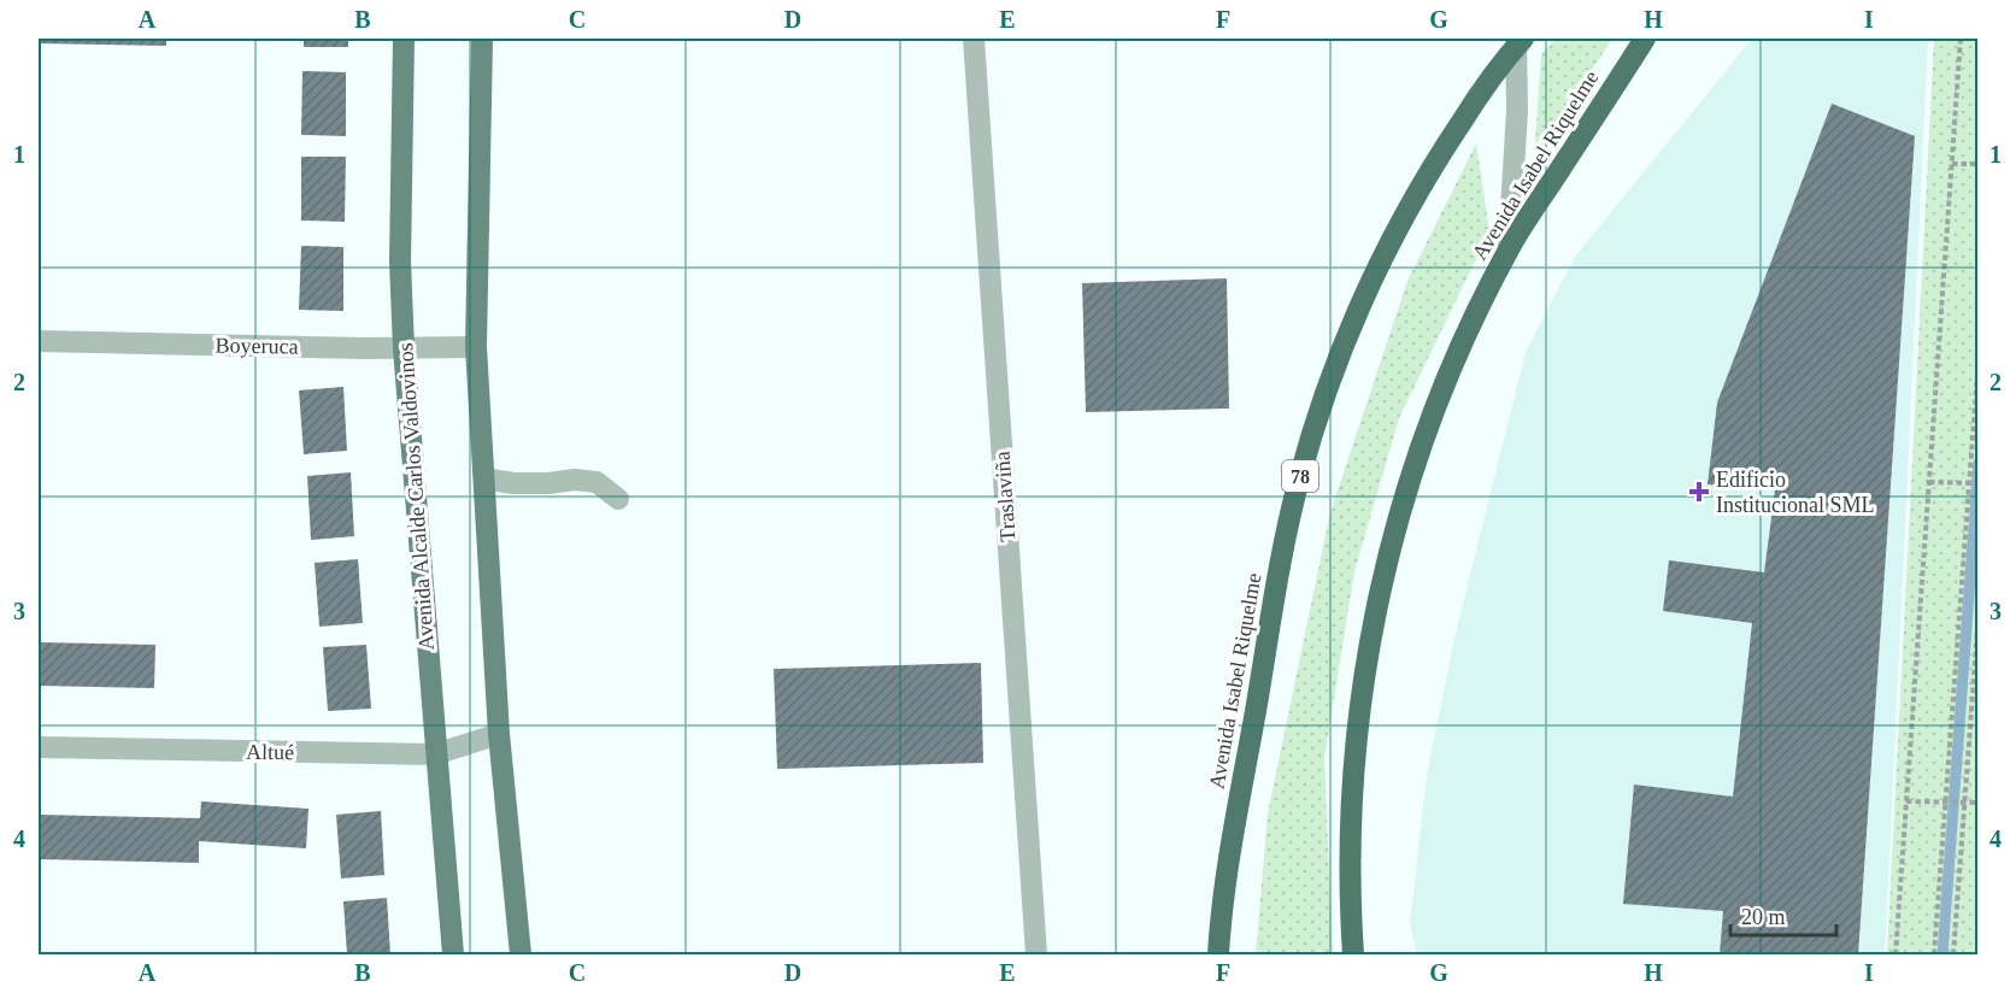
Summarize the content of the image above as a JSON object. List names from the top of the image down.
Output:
{
  "streets": {
    "highway": ["Avenida Isabel Riquelme", "78"],
    "main road": ["Avenida Alcalde Carlos Valdovinos"],
    "street": ["Boyeruca", "Traslaviña", "Altué"]
  },
  "crossings": [
    ["Boyeruca", "Avenida Alcalde Carlos Valdovinos"],
    ["Avenida Alcalde Carlos Valdovinos", "Altué"]
  ],
  "places": {
    "health": ["Edificio Institucional SML"]
  },
  "scale_bar": "20 m",
  "grid": {
    "columns": [
      "A",
      "B",
      "C",
      "D",
      "E",
      "F",
      "G",
      "H",
      "I"
    ],
    "rows": [
      "1",
      "2",
      "3",
      "4"
    ]
  }
}
